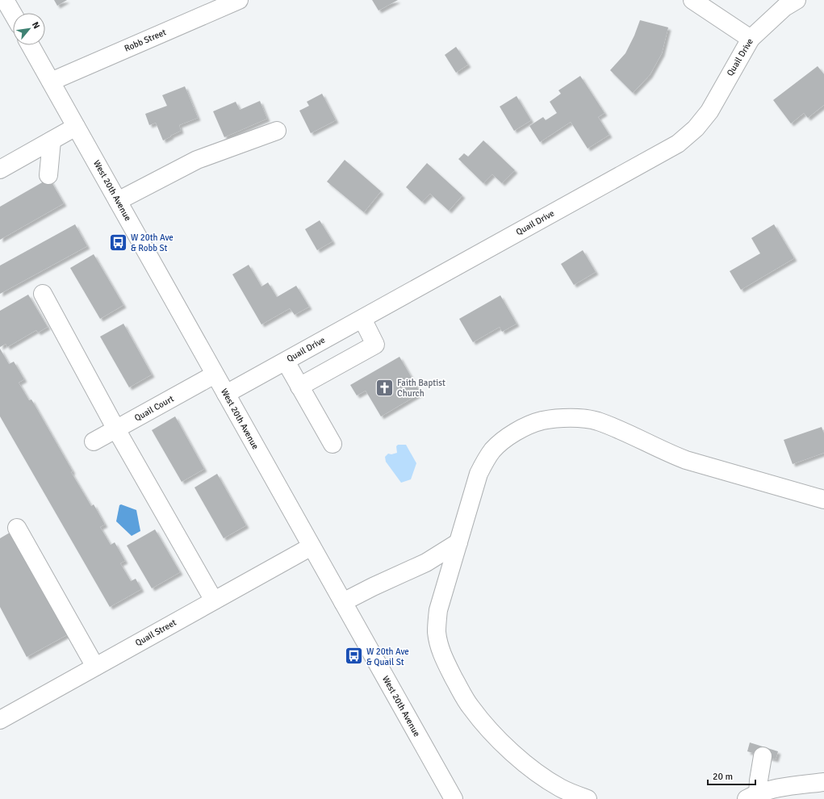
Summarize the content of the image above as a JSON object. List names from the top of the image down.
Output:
{
  "streets": {
    "street": [
      "Robb Street",
      "Quail Drive",
      "West 20th Avenue",
      "Quail Court",
      "Quail Street"
    ]
  },
  "crossings": [
    ["Robb Street", "West 20th Avenue"],
    ["Quail Drive", "West 20th Avenue"],
    ["West 20th Avenue", "Quail Court"],
    ["West 20th Avenue", "Quail Street"]
  ],
  "places": {
    "bus stop": ["W 20th Ave & Robb St", "W 20th Ave & Quail St"],
    "church": ["Faith Baptist Church"]
  },
  "scale_bar": "20 m",
  "north": "top right"
}
